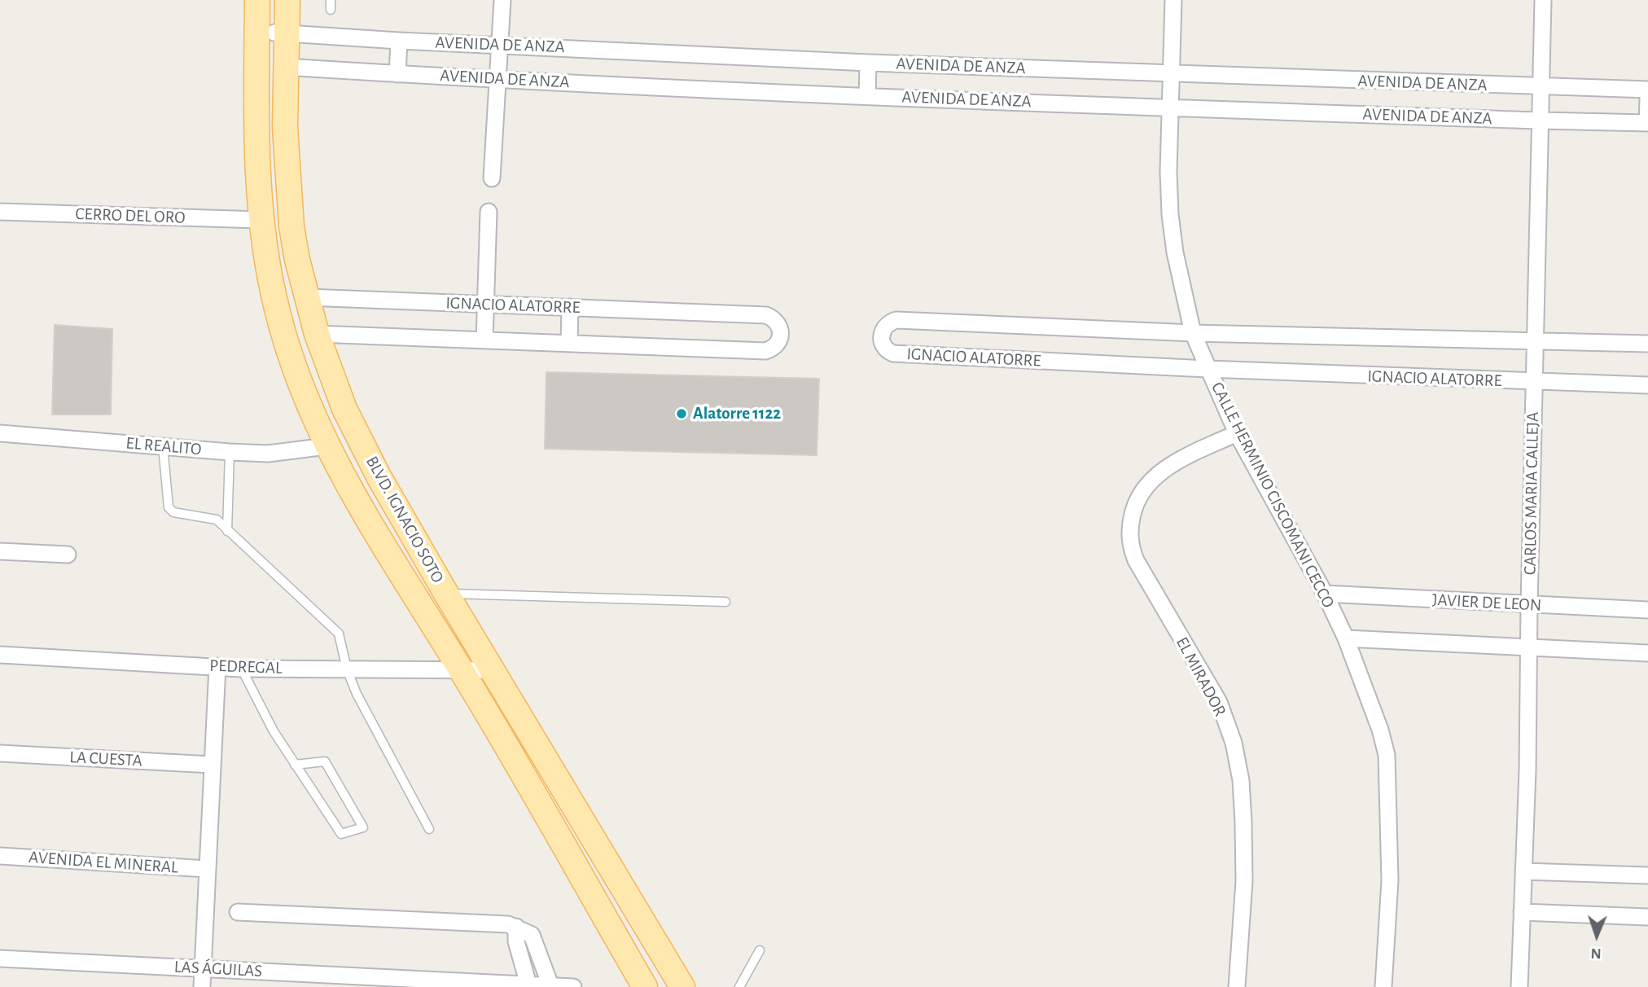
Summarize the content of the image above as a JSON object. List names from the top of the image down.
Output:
{
  "streets": {
    "main road": ["BLVD. IGNACIO SOTO"],
    "street": [
      "AVENIDA DE ANZA",
      "CERRO DEL ORO",
      "IGNACIO ALATORRE",
      "EL REALITO",
      "CARLOS MARIA CALLEJA",
      "CALLE HERMINIO CISCOMANI CECCO",
      "JAVIER DE LEON",
      "PEDREGAL",
      "EL MIRADOR",
      "LA CUESTA",
      "AVENIDA EL MINERAL",
      "LAS ÁGUILAS"
    ]
  },
  "crossings": [
    ["AVENIDA DE ANZA", "CARLOS MARIA CALLEJA"],
    ["AVENIDA DE ANZA", "CALLE HERMINIO CISCOMANI CECCO"],
    ["AVENIDA DE ANZA", "BLVD. IGNACIO SOTO"],
    ["CERRO DEL ORO", "BLVD. IGNACIO SOTO"],
    ["IGNACIO ALATORRE", "CARLOS MARIA CALLEJA"],
    ["IGNACIO ALATORRE", "CALLE HERMINIO CISCOMANI CECCO"],
    ["IGNACIO ALATORRE", "BLVD. IGNACIO SOTO"],
    ["EL REALITO", "BLVD. IGNACIO SOTO"],
    ["CARLOS MARIA CALLEJA", "JAVIER DE LEON"],
    ["CALLE HERMINIO CISCOMANI CECCO", "JAVIER DE LEON"],
    ["CALLE HERMINIO CISCOMANI CECCO", "EL MIRADOR"],
    ["BLVD. IGNACIO SOTO", "PEDREGAL"]
  ],
  "places": ["Alatorre 1122"],
  "north": "bottom"
}
